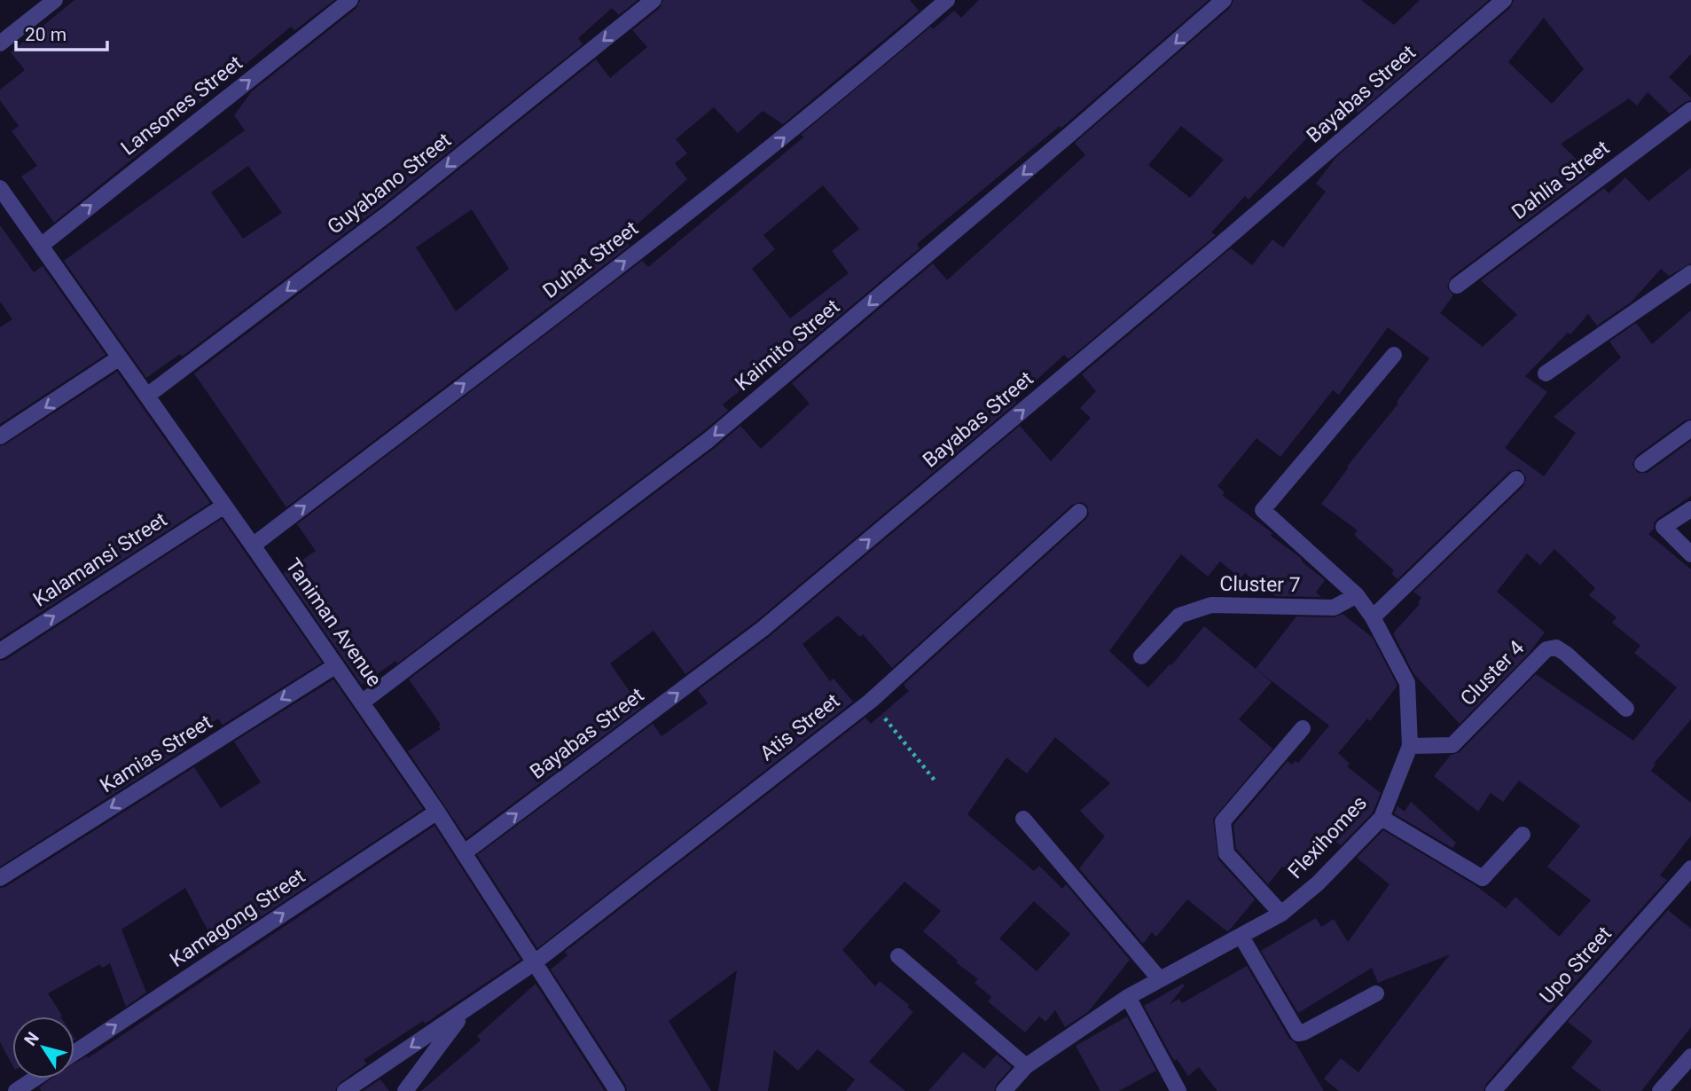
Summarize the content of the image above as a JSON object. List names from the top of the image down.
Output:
{
  "streets": {
    "street": [
      "Bayabas Street",
      "Lansones Street",
      "Dahlia Street",
      "Guyabano Street",
      "Duhat Street",
      "Kaimito Street",
      "Kalamansi Street",
      "Cluster 7",
      "Taniman Avenue",
      "Cluster 4",
      "Atis Street",
      "Kamias Street",
      "Flexihomes",
      "Kamagong Street",
      "Upo Street"
    ]
  },
  "crossings": [
    ["Bayabas Street", "Taniman Avenue"],
    ["Lansones Street", "Taniman Avenue"],
    ["Guyabano Street", "Taniman Avenue"],
    ["Duhat Street", "Taniman Avenue"],
    ["Kaimito Street", "Taniman Avenue"],
    ["Kalamansi Street", "Taniman Avenue"],
    ["Cluster 7", "Flexihomes"],
    ["Taniman Avenue", "Atis Street"],
    ["Taniman Avenue", "Kamias Street"],
    ["Taniman Avenue", "Kamagong Street"],
    ["Cluster 4", "Flexihomes"]
  ],
  "one_way": [
    "Bayabas Street",
    "Lansones Street",
    "Guyabano Street",
    "Duhat Street",
    "Kaimito Street",
    "Kalamansi Street",
    "Kamias Street",
    "Kamagong Street"
  ],
  "scale_bar": "20 m",
  "north": "top left"
}
